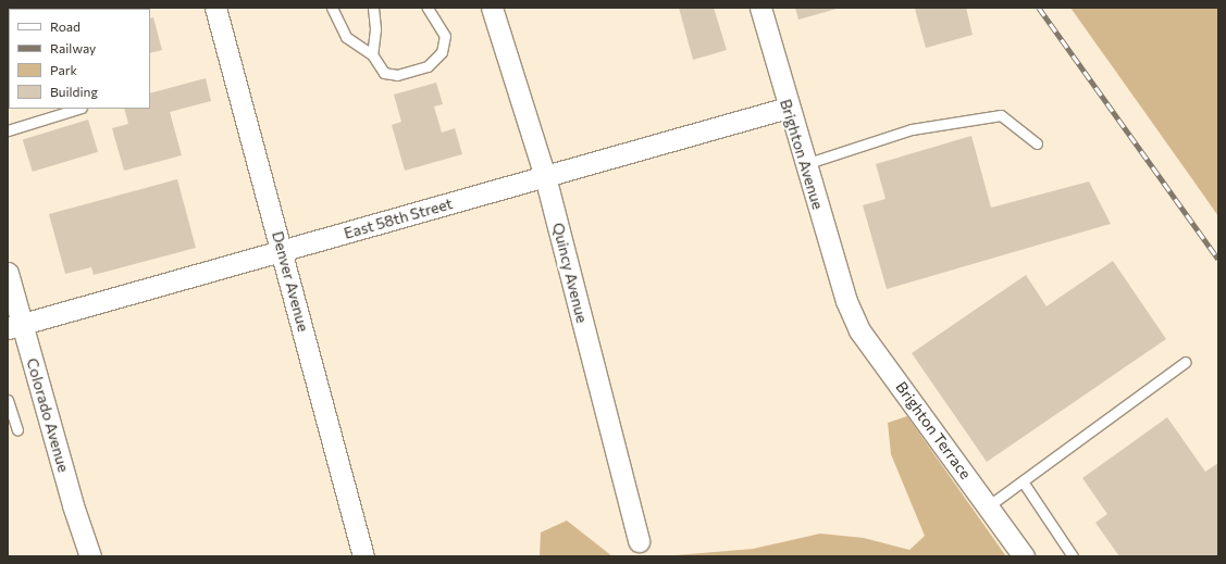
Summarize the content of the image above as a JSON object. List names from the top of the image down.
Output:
{
  "streets": {
    "street": [
      "Brighton Avenue",
      "East 58th Street",
      "Quincy Avenue",
      "Denver Avenue",
      "Colorado Avenue",
      "Brighton Terrace"
    ]
  },
  "crossings": [
    ["Brighton Avenue", "East 58th Street"],
    ["Brighton Avenue", "Brighton Terrace"],
    ["East 58th Street", "Quincy Avenue"],
    ["East 58th Street", "Denver Avenue"],
    ["East 58th Street", "Colorado Avenue"]
  ],
  "legend": [
    "Road",
    "Railway",
    "Park",
    "Building"
  ]
}
